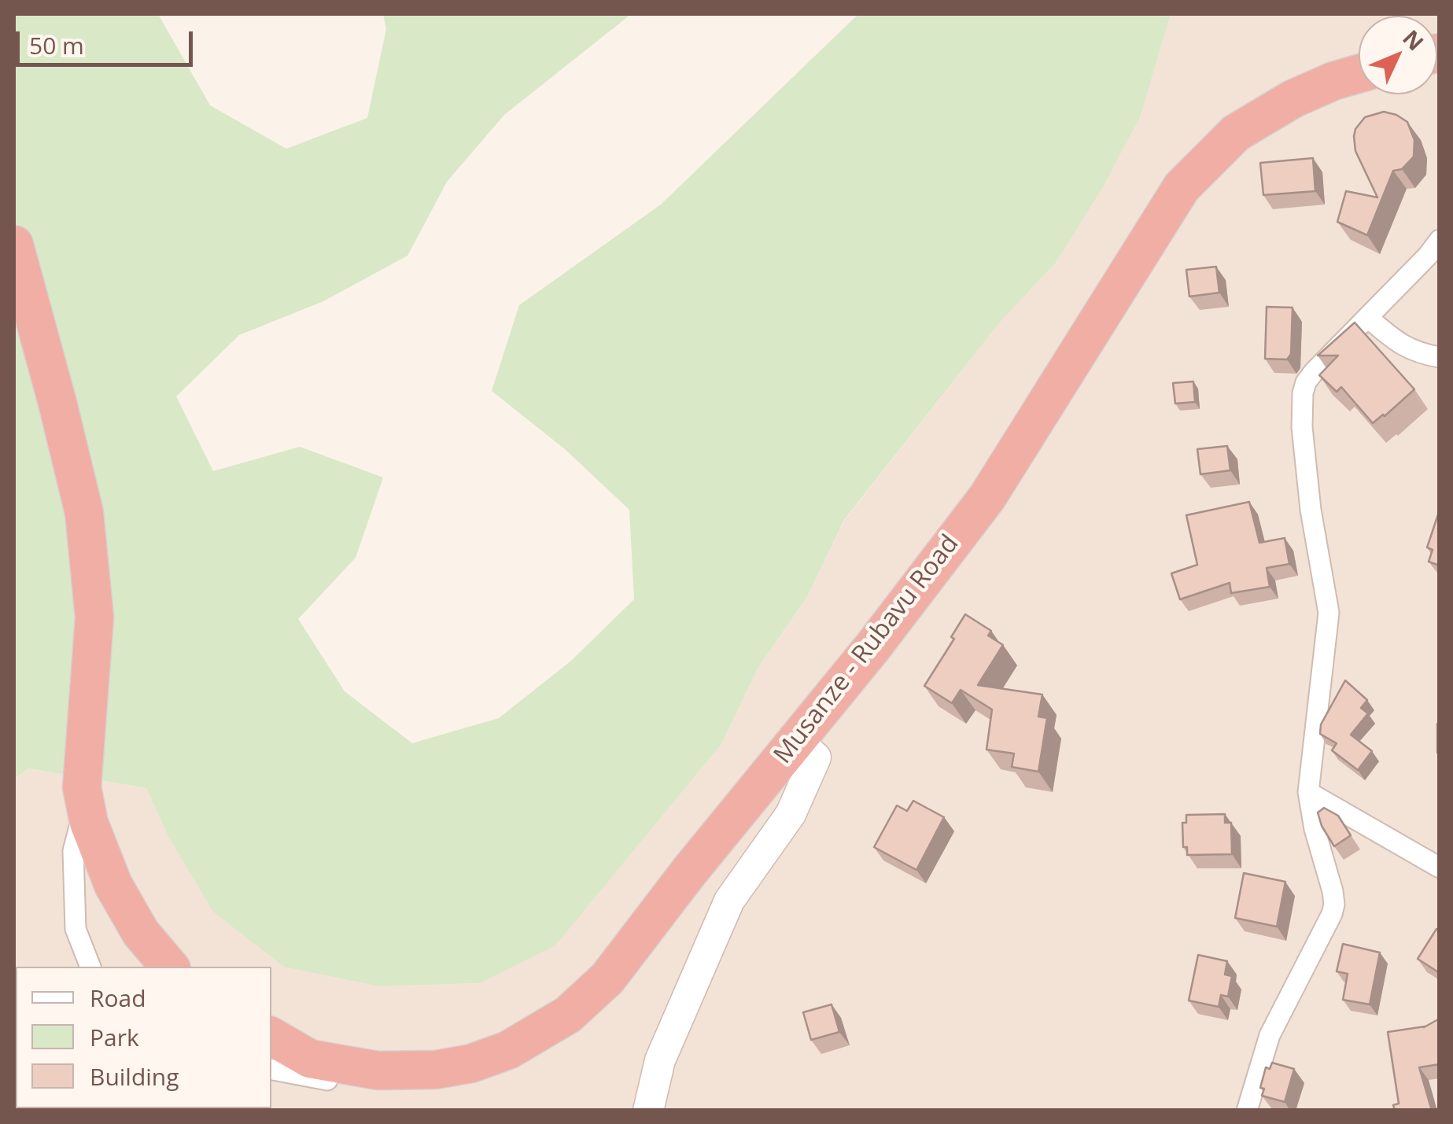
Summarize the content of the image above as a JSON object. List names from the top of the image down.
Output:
{
  "streets": {
    "highway": ["Musanze - Rubavu Road"]
  },
  "legend": ["Road", "Park", "Building"],
  "scale_bar": "50 m",
  "north": "top right"
}
